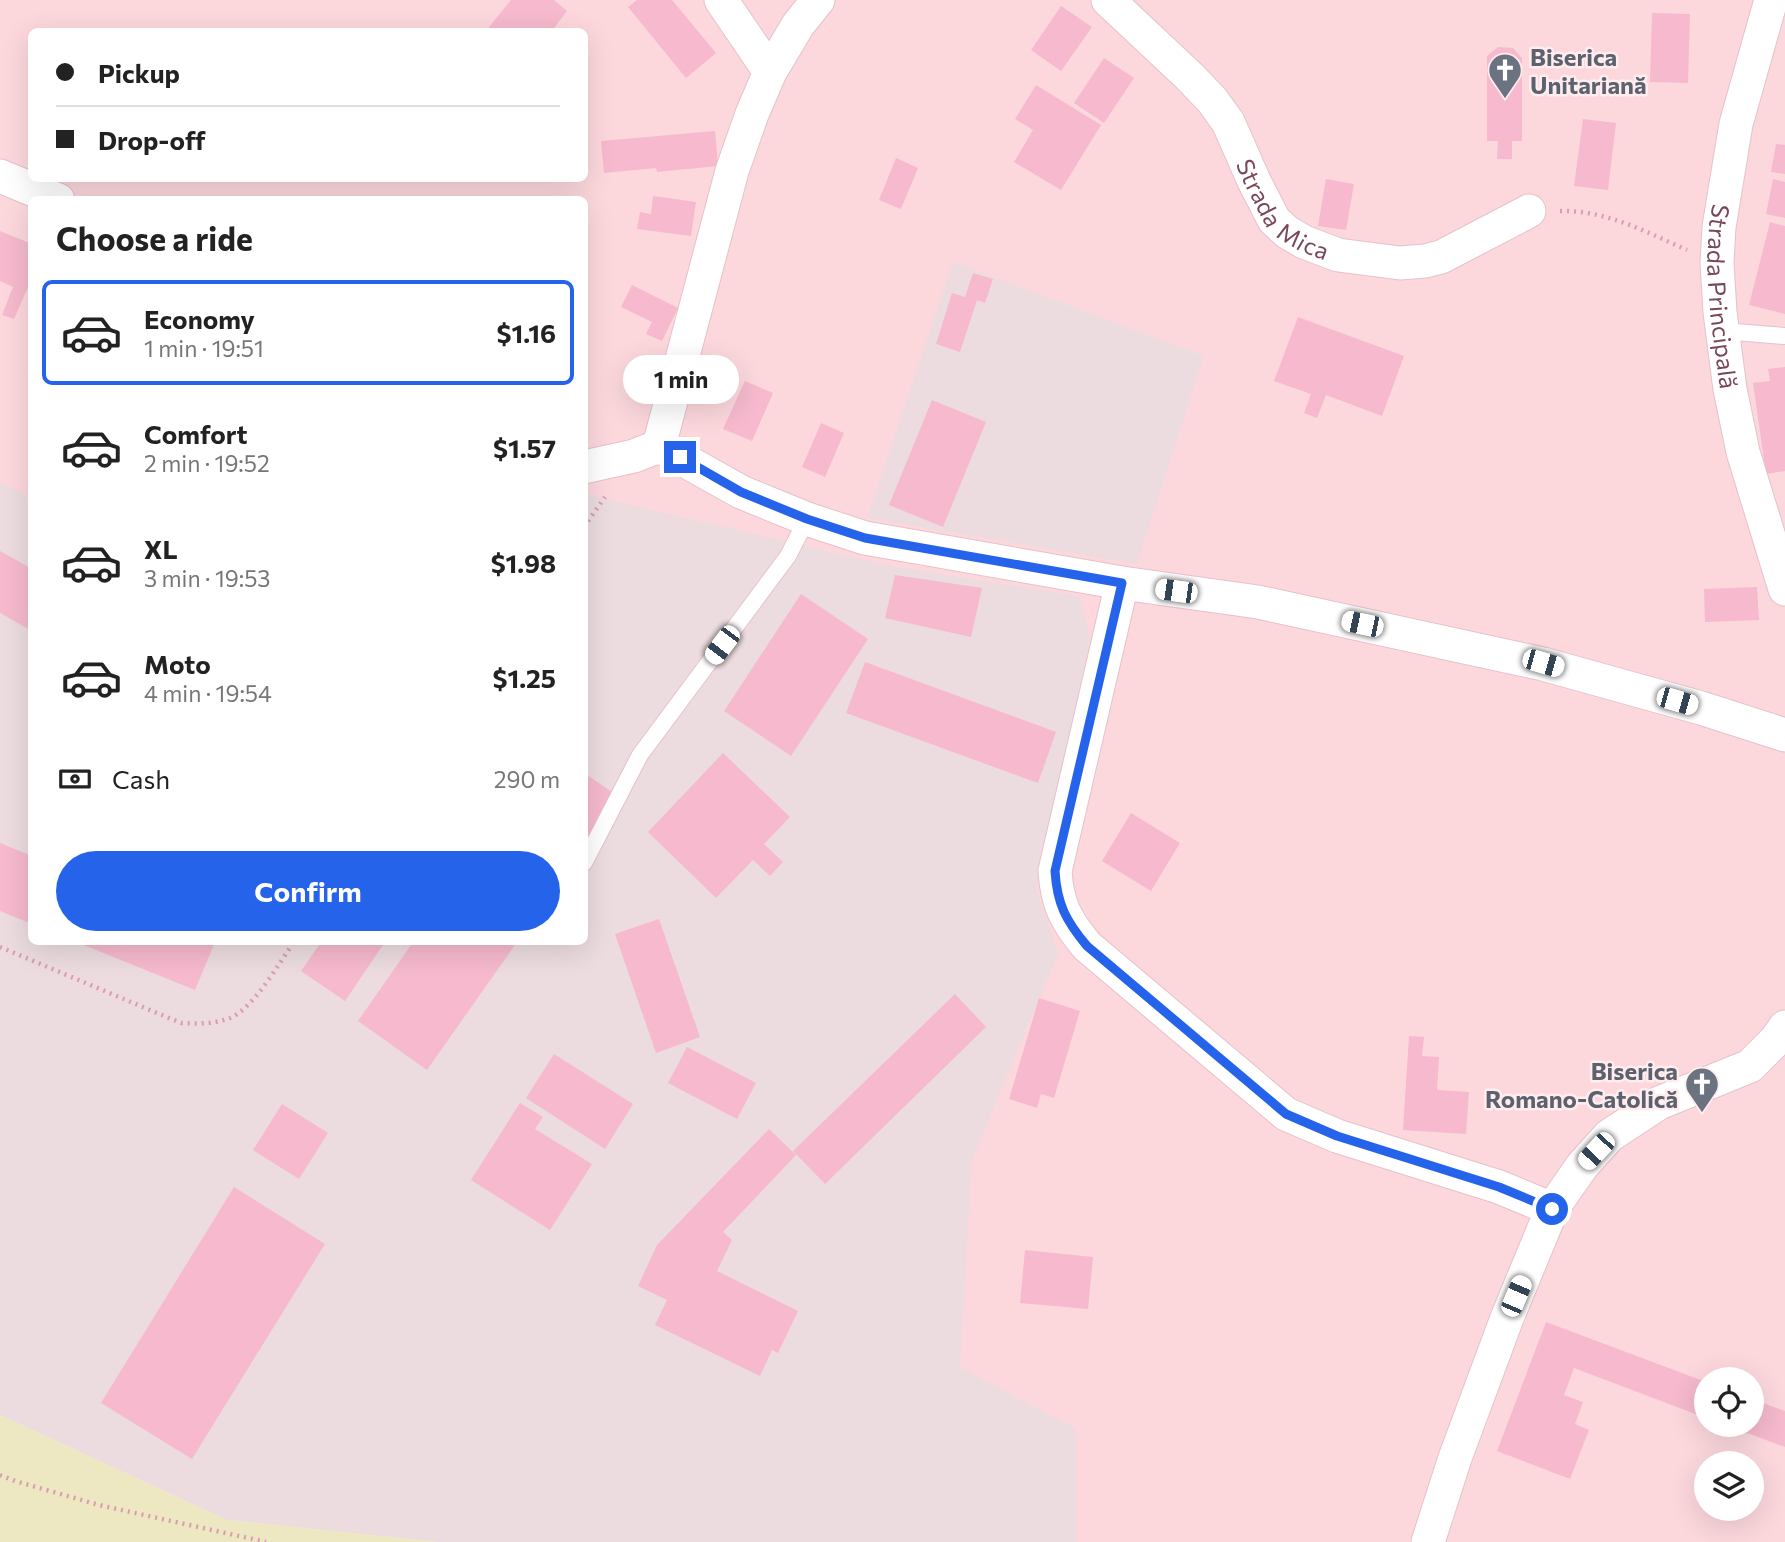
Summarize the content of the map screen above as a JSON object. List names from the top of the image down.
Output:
{
  "streets": {
    "street": ["Strada Mica", "Strada Principală"]
  },
  "places": {
    "church": ["Biserica Unitariană", "Biserica Romano-Catolică"]
  },
  "page": {
    "banner": ["Pickup", "Drop-off"],
    "heading": "Choose a ride",
    "list": [
      {
        "name": "Economy",
        "note": "1 min · 19:51",
        "value": "$1.16"
      },
      {
        "name": "Comfort",
        "note": "2 min · 19:52",
        "value": "$1.57"
      },
      {
        "name": "XL",
        "note": "3 min · 19:53",
        "value": "$1.98"
      },
      {
        "name": "Moto",
        "note": "4 min · 19:54",
        "value": "$1.25"
      }
    ],
    "bubble": "1 min",
    "pay": ["Cash", "290 m"],
    "buttons": "Confirm"
  }
}
